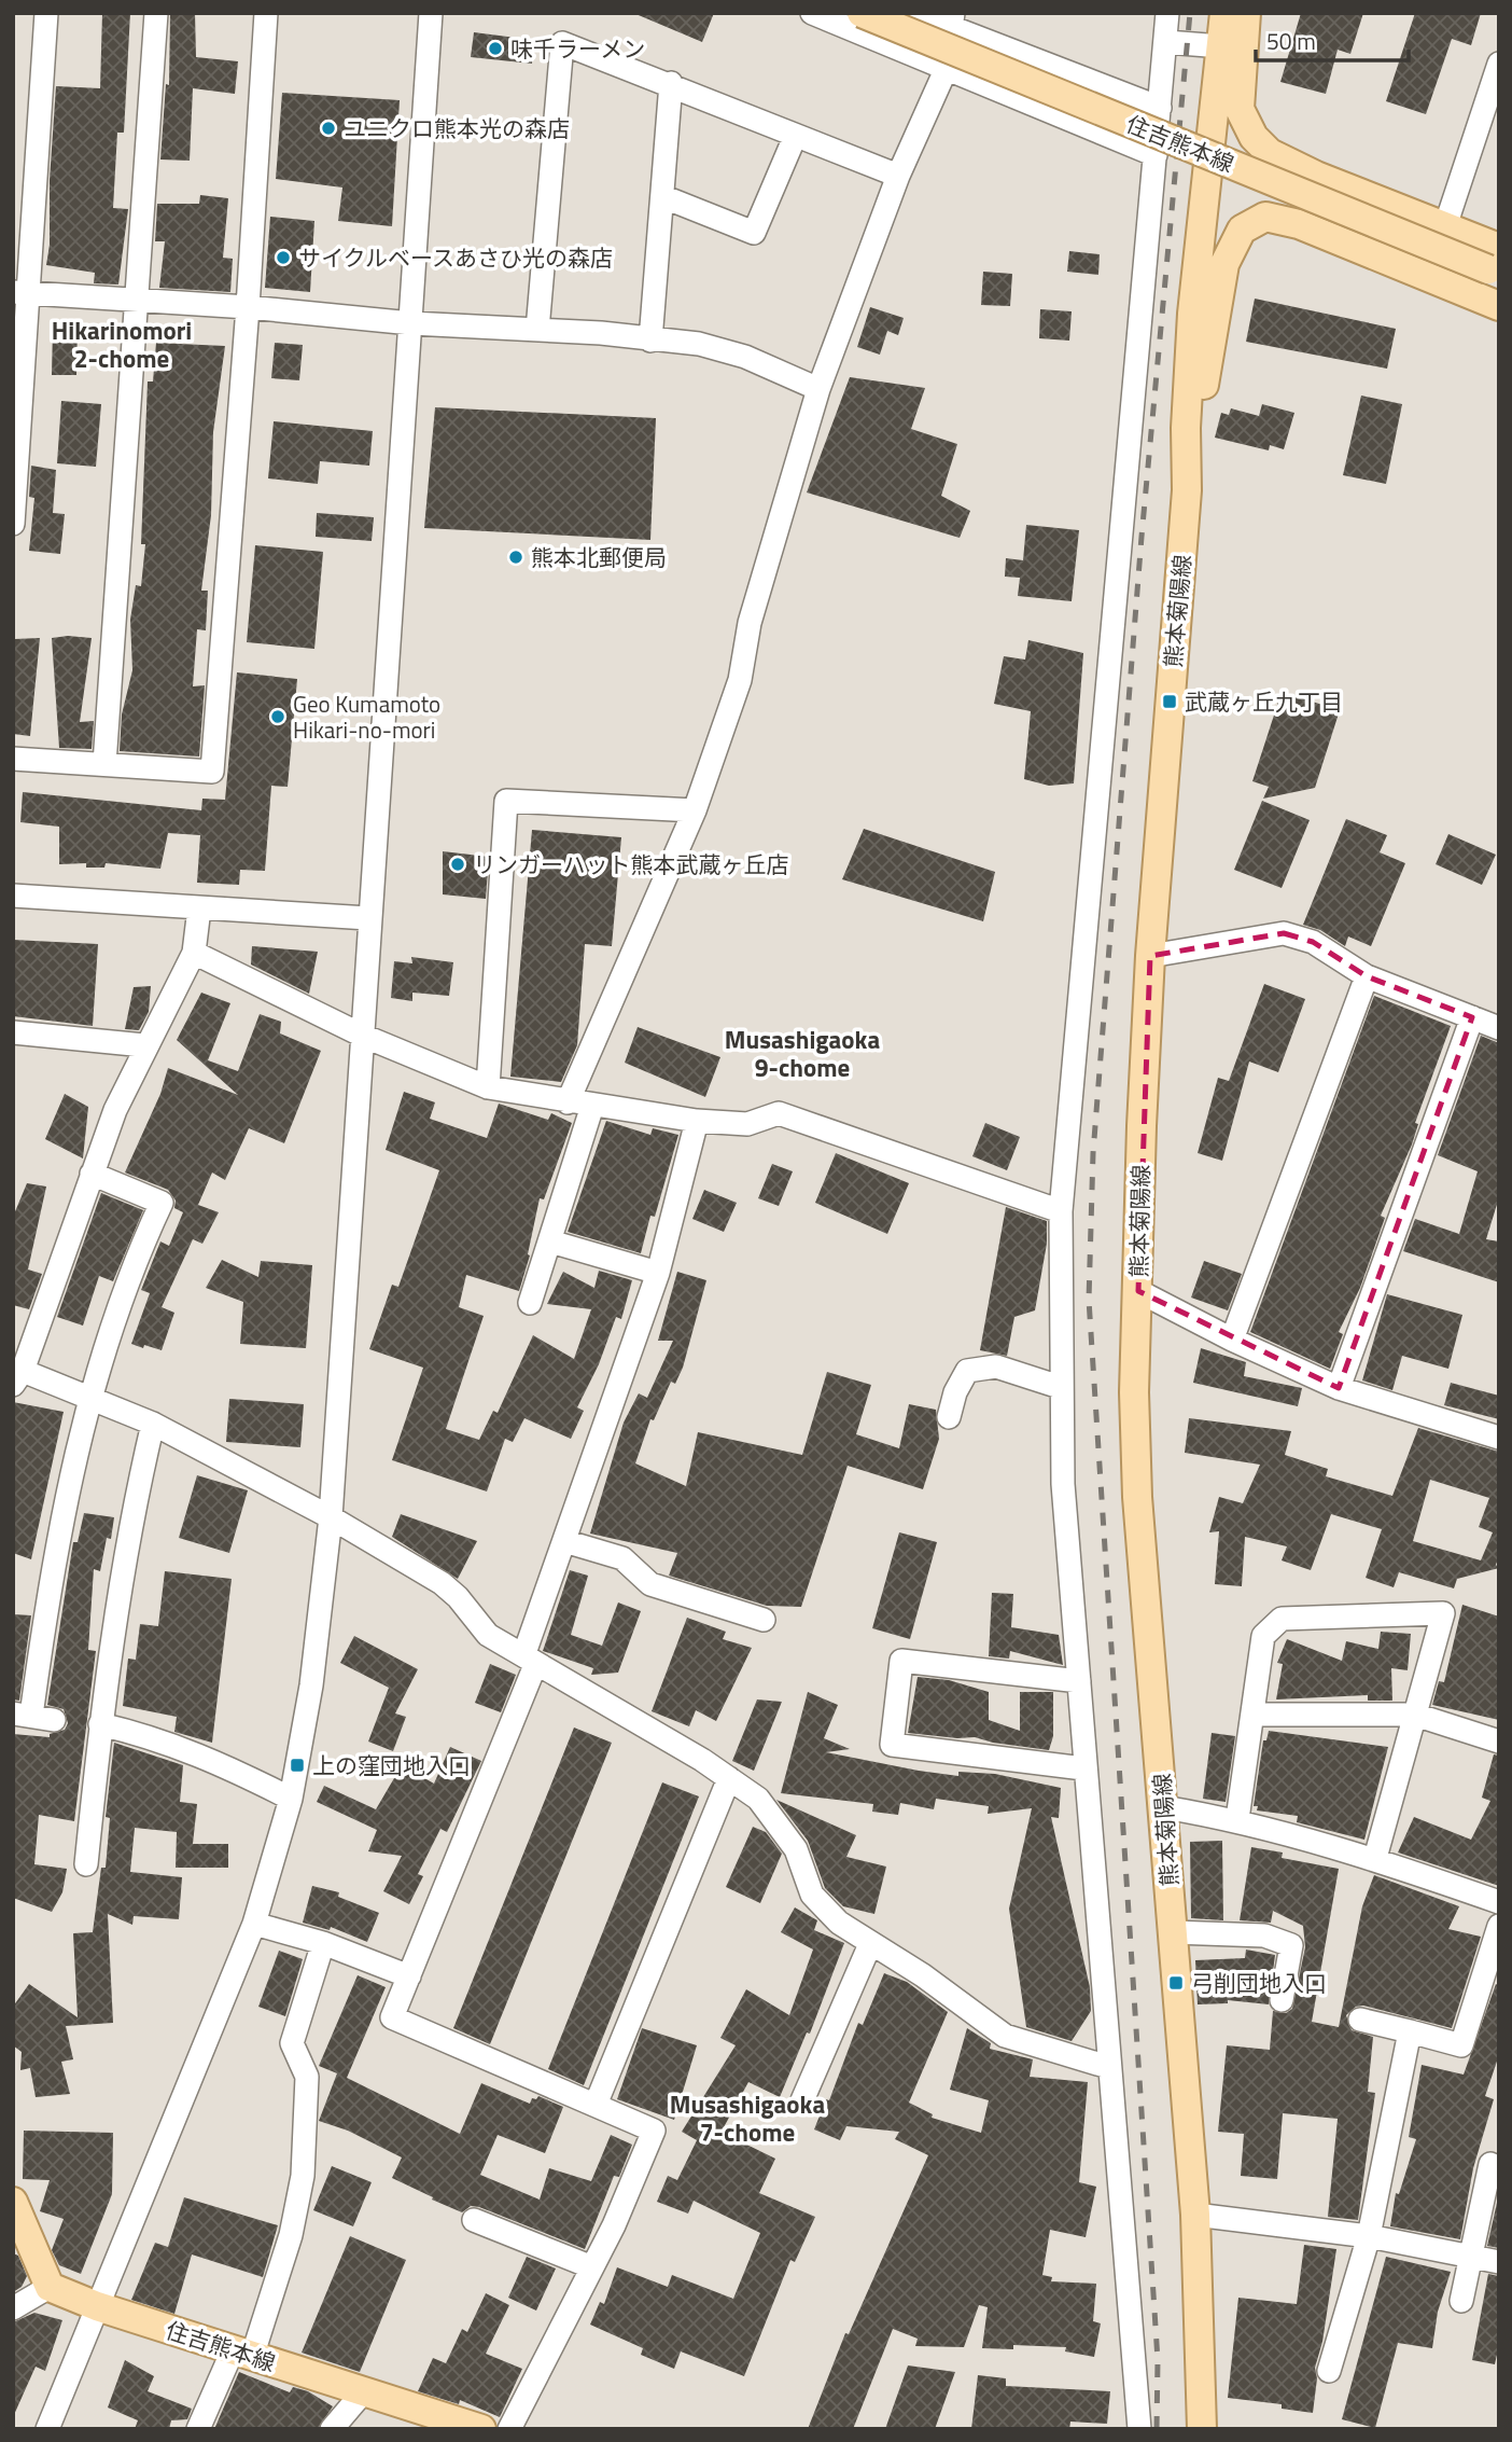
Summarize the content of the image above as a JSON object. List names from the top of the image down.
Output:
{
  "streets": {
    "main road": ["住吉熊本線", "熊本菊陽線"]
  },
  "districts": ["Hikarinomori 2-chome", "Musashigaoka 9-chome", "Musashigaoka 7-chome"],
  "places": {
    "other": [
      "味千ラーメン",
      "ユニクロ熊本光の森店",
      "サイクルベースあさひ光の森店",
      "熊本北郵便局",
      "Geo Kumamoto Hikari-no-mori",
      "リンガーハット熊本武蔵ヶ丘店"
    ],
    "transit": ["武蔵ヶ丘九丁目", "上の窪団地入口", "弓削団地入口"]
  },
  "scale_bar": "50 m"
}
